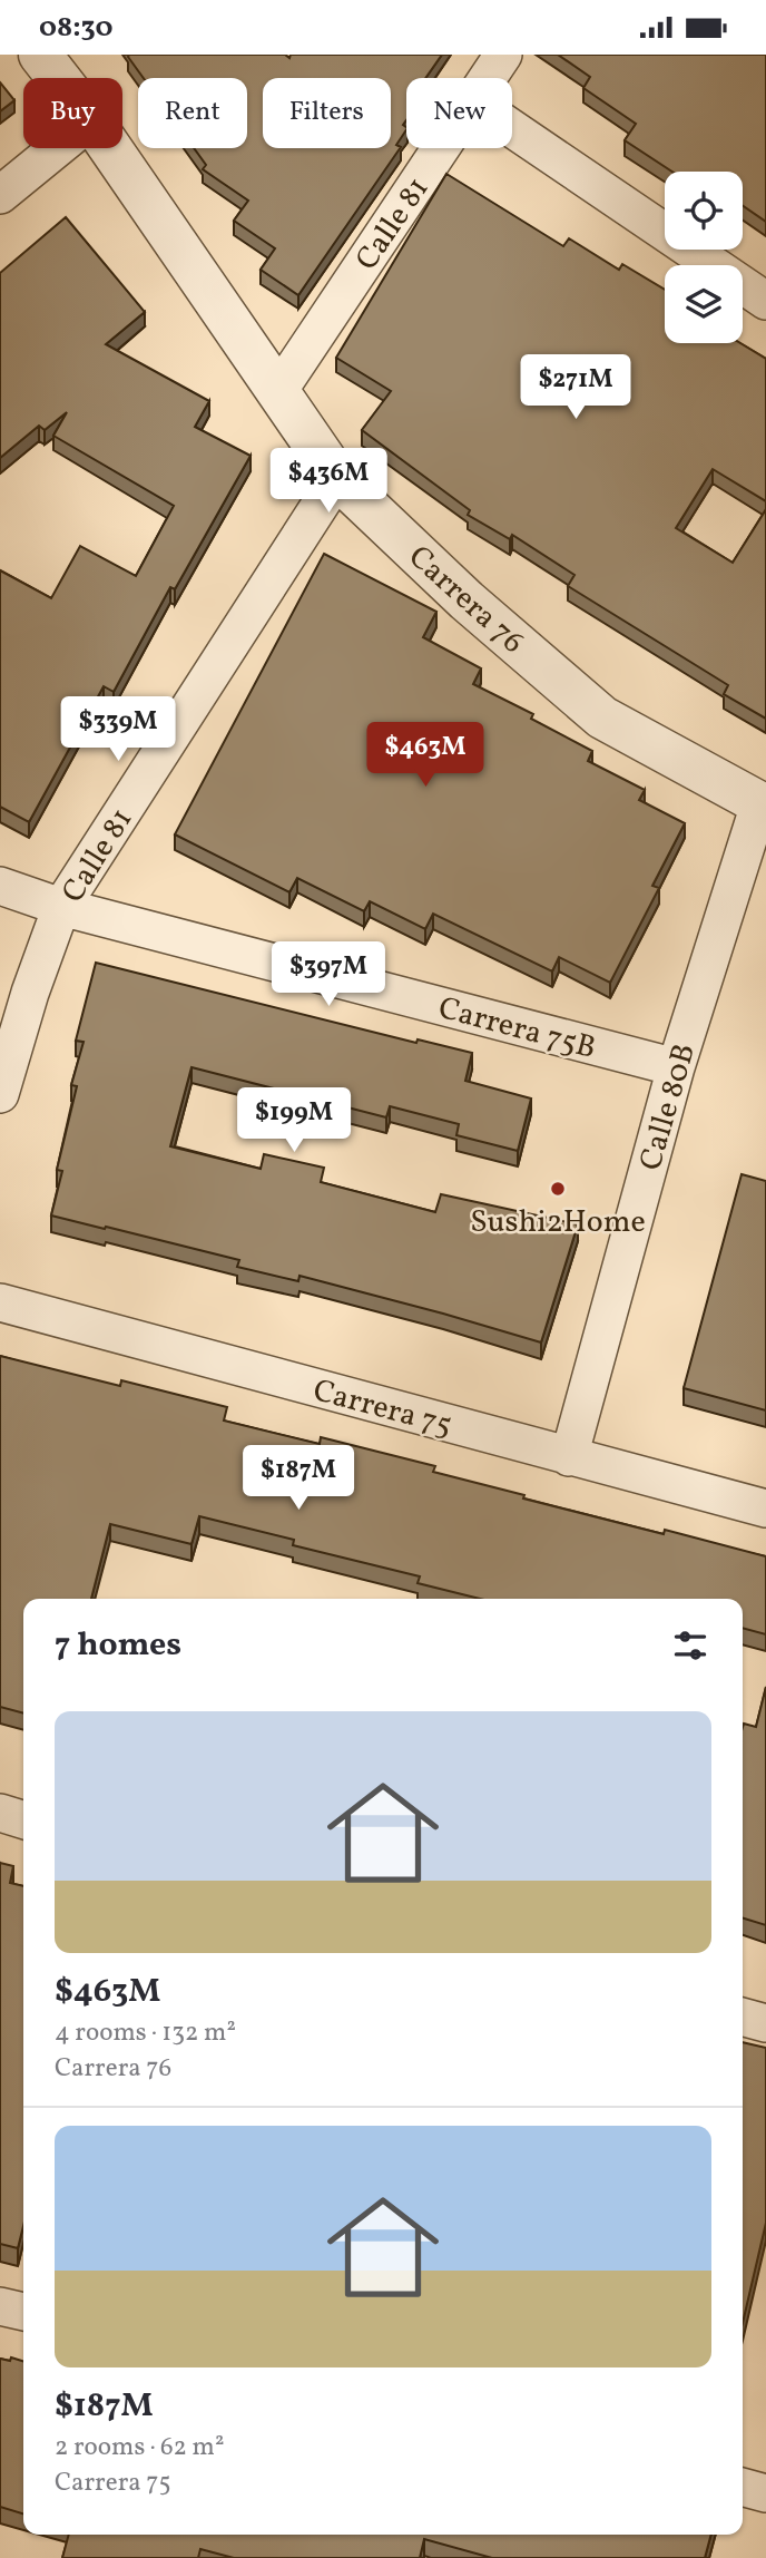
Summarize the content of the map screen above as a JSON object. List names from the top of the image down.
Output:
{
  "streets": {
    "street": [
      "Calle 81",
      "Carrera 76",
      "Carrera 75B",
      "Calle 80B",
      "Carrera 75"
    ]
  },
  "crossings": [
    ["Calle 81", "Carrera 76"],
    ["Calle 81", "Carrera 75B"],
    ["Carrera 76", "Calle 80B"],
    ["Carrera 75B", "Calle 80B"],
    ["Calle 80B", "Carrera 75"]
  ],
  "places": ["Sushi2Home"],
  "page": {
    "status": "08:30",
    "chip": [
      "Buy",
      "Rent",
      "Filters",
      "New"
    ],
    "price": [
      "$271M",
      "$436M",
      "$339M",
      "$463M",
      "$397M",
      "$199M",
      "$187M"
    ],
    "heading": "7 homes",
    "list": [
      {
        "name": "$463M",
        "note": "4 rooms · 132 m² · Carrera 76"
      },
      {
        "name": "$187M",
        "note": "2 rooms · 62 m² · Carrera 75"
      }
    ]
  }
}
